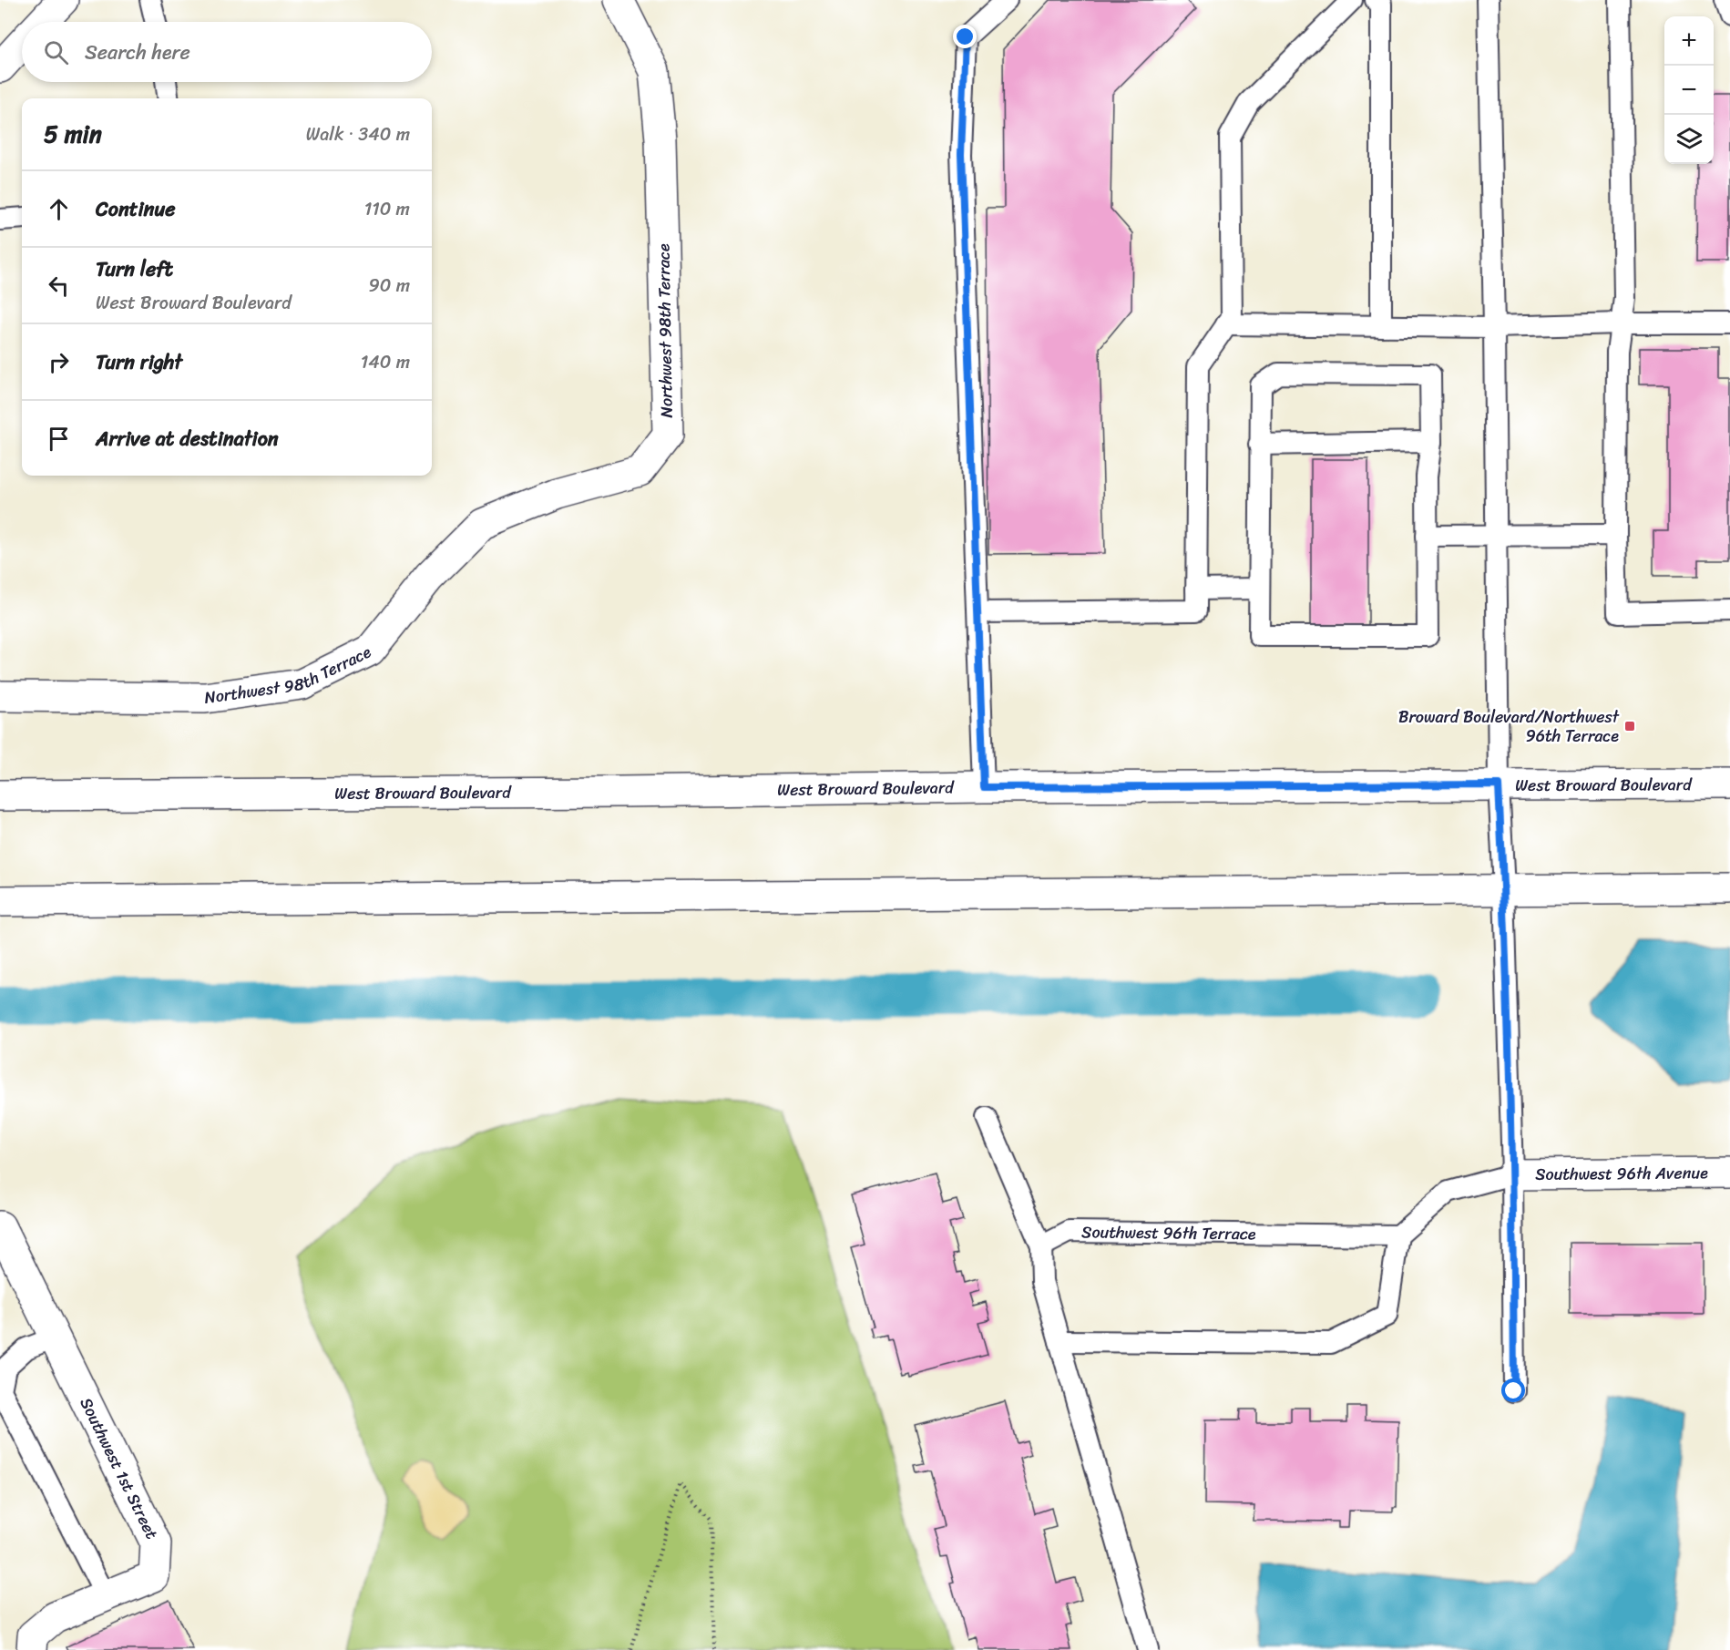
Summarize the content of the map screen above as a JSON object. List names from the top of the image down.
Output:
{
  "streets": {
    "main road": [
      "Northwest 98th Terrace",
      "West Broward Boulevard",
      "Southwest 96th Avenue",
      "Southwest 1st Street"
    ],
    "lane": ["Southwest 96th Terrace"]
  },
  "places": {
    "transit": ["Broward Boulevard/Northwest 96th Terrace"]
  },
  "page": {
    "map_buttons": ["+", "−"],
    "search": "Search here",
    "heading": ["5 min", "Walk · 340 m"],
    "list": [
      ["Continue", "110 m"],
      ["Turn left", "West Broward Boulevard", "90 m"],
      ["Turn right", "140 m"],
      "Arrive at destination"
    ]
  }
}
